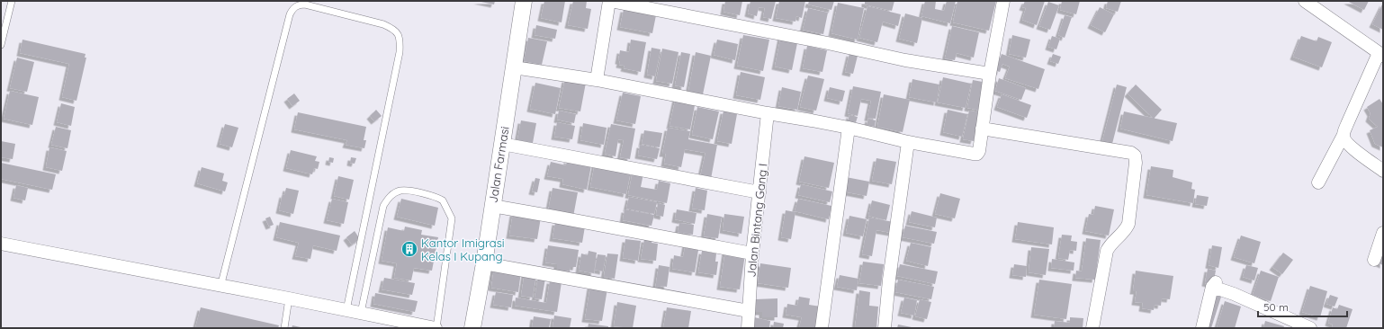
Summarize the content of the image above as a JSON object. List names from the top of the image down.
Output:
{
  "streets": {
    "street": ["Jalan Farmasi", "Jalan Bintang Gang I"]
  },
  "places": {
    "building": ["Kantor Imigrasi Kelas I Kupang"]
  },
  "scale_bar": "50 m"
}
